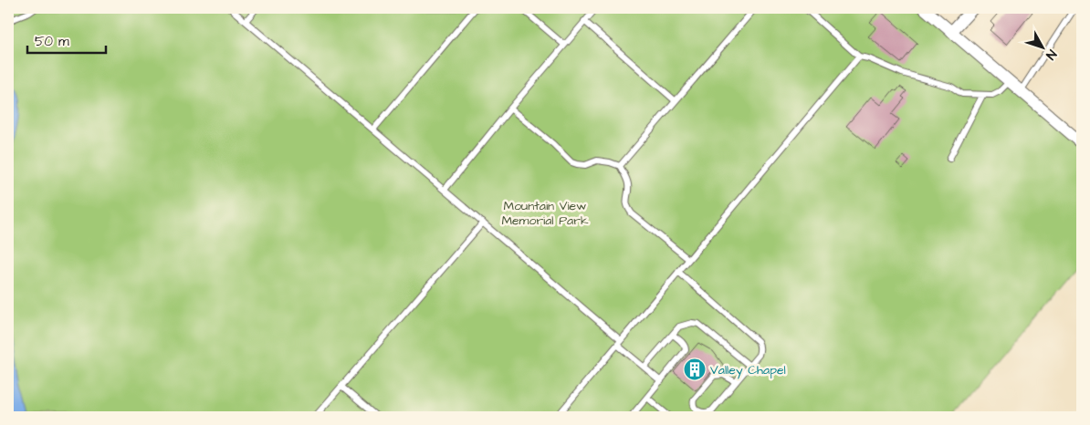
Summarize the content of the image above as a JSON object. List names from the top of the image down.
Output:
{
  "parks": ["Mountain View Memorial Park"],
  "places": {
    "building": ["Valley Chapel"]
  },
  "scale_bar": "50 m",
  "north": "bottom right"
}
